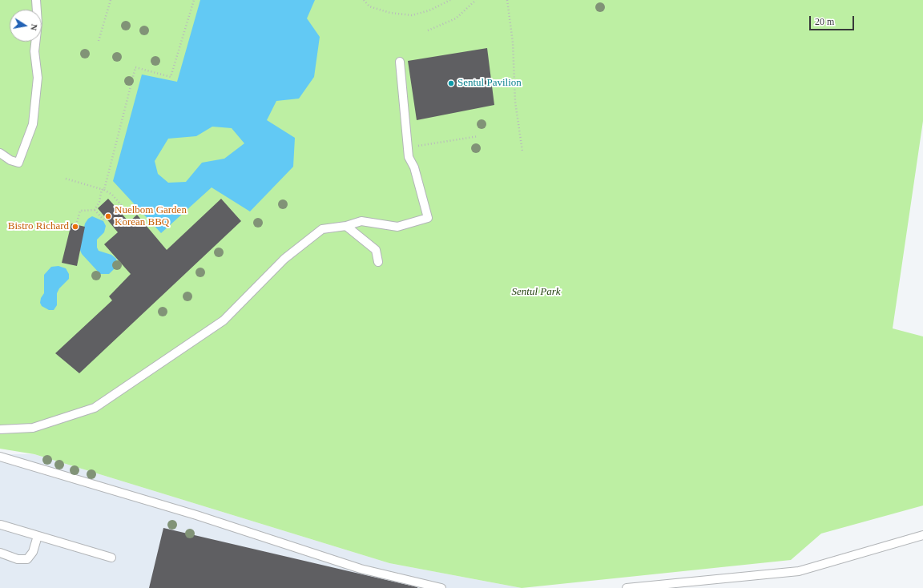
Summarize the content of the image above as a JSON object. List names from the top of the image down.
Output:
{
  "parks": ["Sentul Park"],
  "places": ["Sentul Pavilion", "Nuelbom Garden Korean BBQ", "Bistro Richard"],
  "scale_bar": "20 m",
  "north": "right"
}
